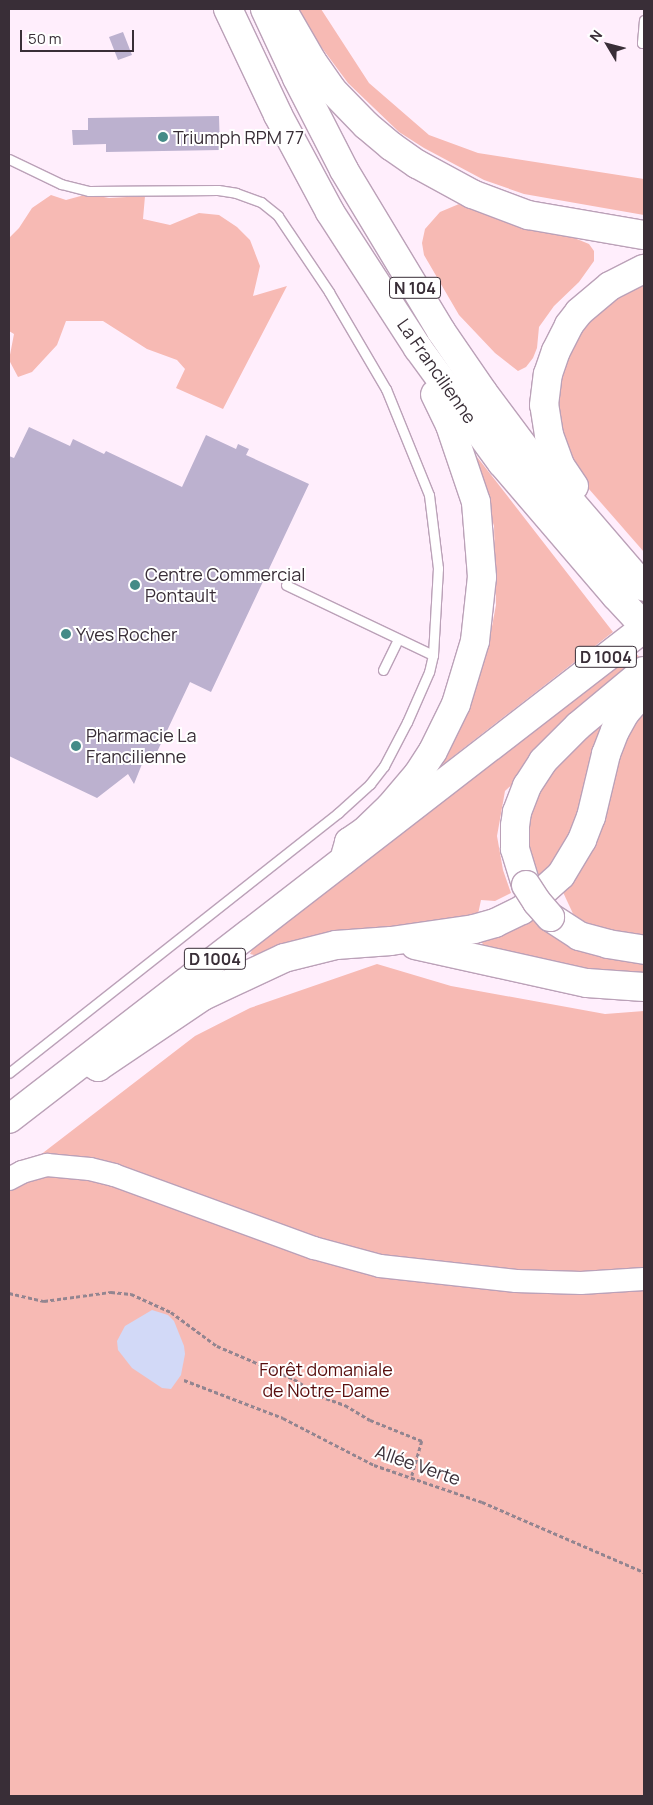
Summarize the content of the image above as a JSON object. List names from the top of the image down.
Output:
{
  "streets": {
    "main road": ["N 104", "La Francilienne", "D 1004"],
    "path": ["Allée Verte"]
  },
  "crossings": [
    ["La Francilienne", "D 1004"]
  ],
  "parks": ["Forêt domaniale de Notre-Dame"],
  "places": [
    "Triumph RPM 77",
    "Centre Commercial Pontault",
    "Yves Rocher",
    "Pharmacie La Francilienne"
  ],
  "scale_bar": "50 m",
  "north": "top left"
}
